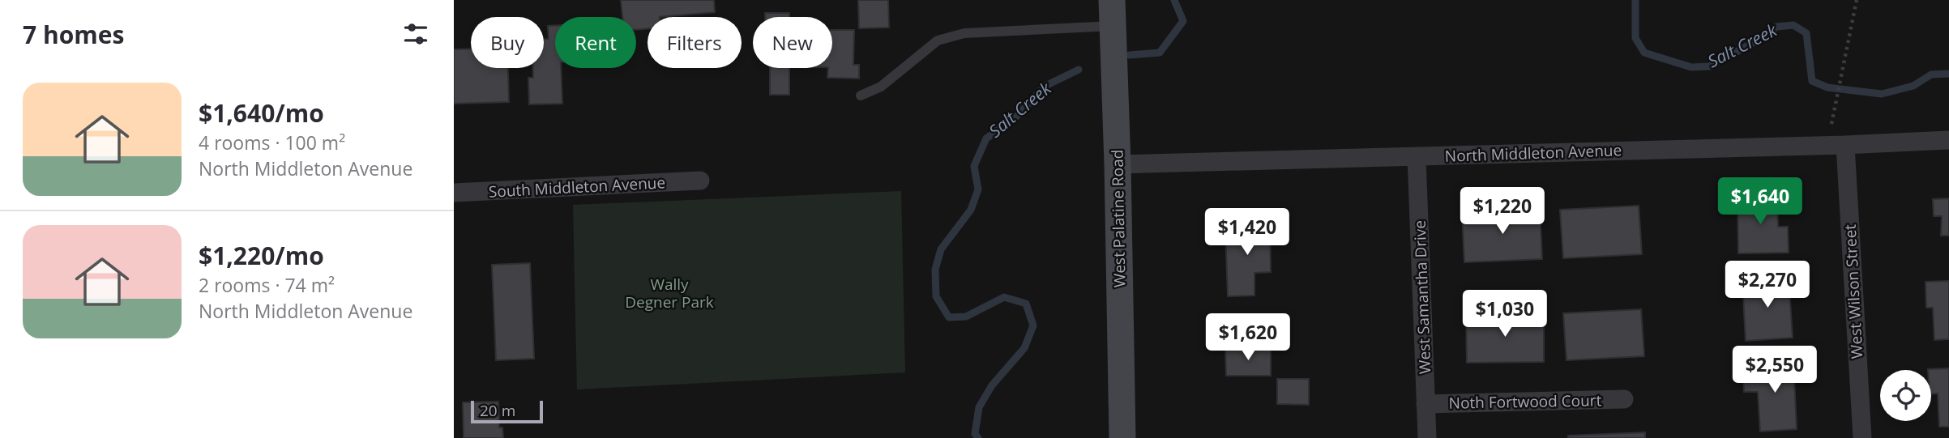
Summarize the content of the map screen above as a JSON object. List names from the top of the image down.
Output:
{
  "streets": {
    "main road": ["West Palatine Road"],
    "street": [
      "North Middleton Avenue",
      "South Middleton Avenue",
      "West Wilson Street",
      "West Samantha Drive",
      "Noth Fortwood Court"
    ]
  },
  "crossings": [
    ["North Middleton Avenue", "West Palatine Road"],
    ["North Middleton Avenue", "West Wilson Street"],
    ["North Middleton Avenue", "West Samantha Drive"],
    ["West Samantha Drive", "Noth Fortwood Court"]
  ],
  "water": ["Salt Creek"],
  "parks": ["Wally Degner Park"],
  "scale_bar": "20 m",
  "page": {
    "heading": "7 homes",
    "chip": [
      "Buy",
      "Rent",
      "Filters",
      "New"
    ],
    "list": [
      {
        "name": "$1,640/mo",
        "note": "4 rooms · 100 m² · North Middleton Avenue"
      },
      {
        "name": "$1,220/mo",
        "note": "2 rooms · 74 m² · North Middleton Avenue"
      }
    ],
    "price": [
      "$1,640",
      "$1,220",
      "$1,420",
      "$2,270",
      "$1,030",
      "$1,620",
      "$2,550"
    ],
    "scale": "20 m"
  }
}
